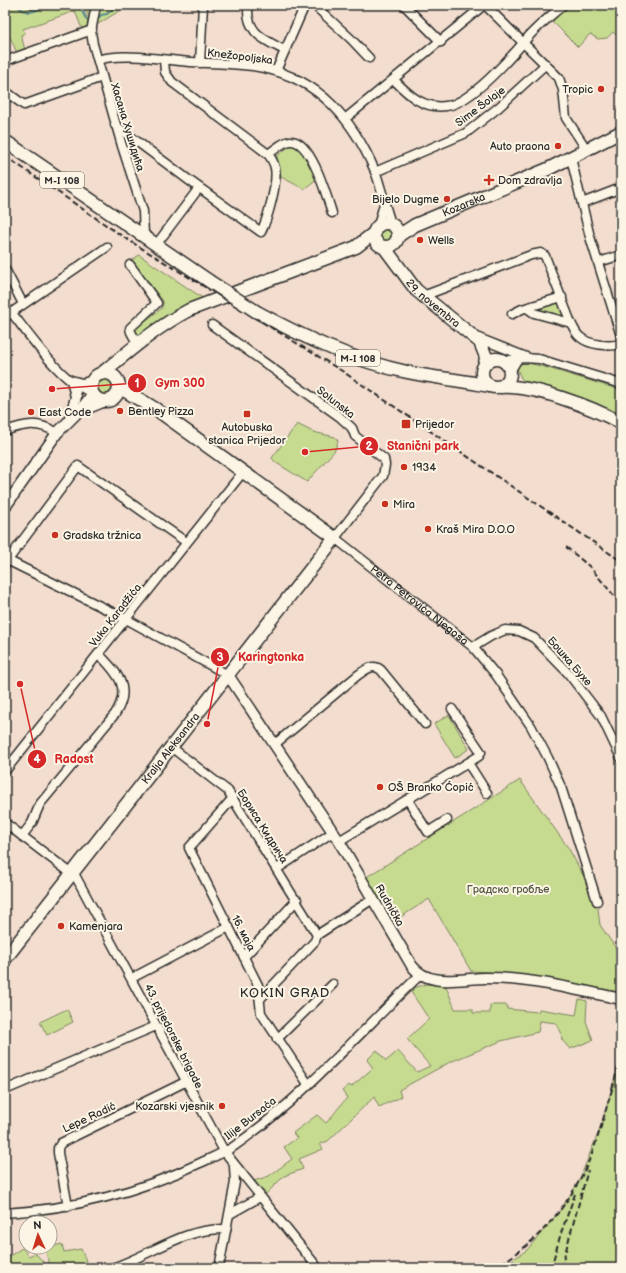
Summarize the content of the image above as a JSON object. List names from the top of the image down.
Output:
{
  "streets": {
    "main road": [
      "M-I 108",
      "Kozarska",
      "29. novembra",
      "Petra Petrovića Njegoša",
      "Kralja Aleksandra"
    ],
    "street": [
      "Knežopoljska",
      "Sime Šolaje",
      "Хасана Хушидића",
      "Solunska",
      "Vuka Karadžića",
      "Бошка Бухе",
      "Бориса Kидрича",
      "Rudnička",
      "16. маја",
      "43. prijedorske brigade",
      "Lepe Radić",
      "Ilije Bursaća"
    ]
  },
  "crossings": [
    ["Knežopoljska", "Sime Šolaje"],
    ["Knežopoljska", "Хасана Хушидића"],
    ["Knežopoljska", "Kozarska"],
    ["Knežopoljska", "29. novembra"],
    ["Хасана Хушидића", "M-I 108"],
    ["M-I 108", "29. novembra"],
    ["Kozarska", "29. novembra"],
    ["Solunska", "Petra Petrovića Njegoša"],
    ["Solunska", "Kralja Aleksandra"],
    ["Petra Petrovića Njegoša", "Vuka Karadžića"],
    ["Petra Petrovića Njegoša", "Бошка Бухе"],
    ["Petra Petrovića Njegoša", "Kralja Aleksandra"],
    ["Kralja Aleksandra", "Бориса Kидрича"],
    ["Kralja Aleksandra", "Rudnička"],
    ["Kralja Aleksandra", "43. prijedorske brigade"],
    ["Бориса Kидрича", "16. маја"],
    ["Rudnička", "Ilije Bursaća"],
    ["16. маја", "Ilije Bursaća"],
    ["43. prijedorske brigade", "Lepe Radić"],
    ["43. prijedorske brigade", "Ilije Bursaća"],
    ["Lepe Radić", "Ilije Bursaća"]
  ],
  "districts": ["KOKIN GRAD"],
  "parks": ["Градско гробље"],
  "places": {
    "other": [
      "Tropic",
      "Auto praona",
      "Bijelo Dugme",
      "Wells",
      "Gym 300",
      "Bentley Pizza",
      "East Code",
      "Stanični park",
      "1934",
      "Mira",
      "Kraš Mira D.O.O",
      "Gradska tržnica",
      "Radost",
      "Karingtonka",
      "OŠ Branko Ćopić",
      "Kamenjara",
      "Kozarski vjesnik"
    ],
    "health": ["Dom zdravlja"],
    "transit": ["Autobuska stanica Prijedor", "Prijedor"]
  },
  "north": "top"
}
